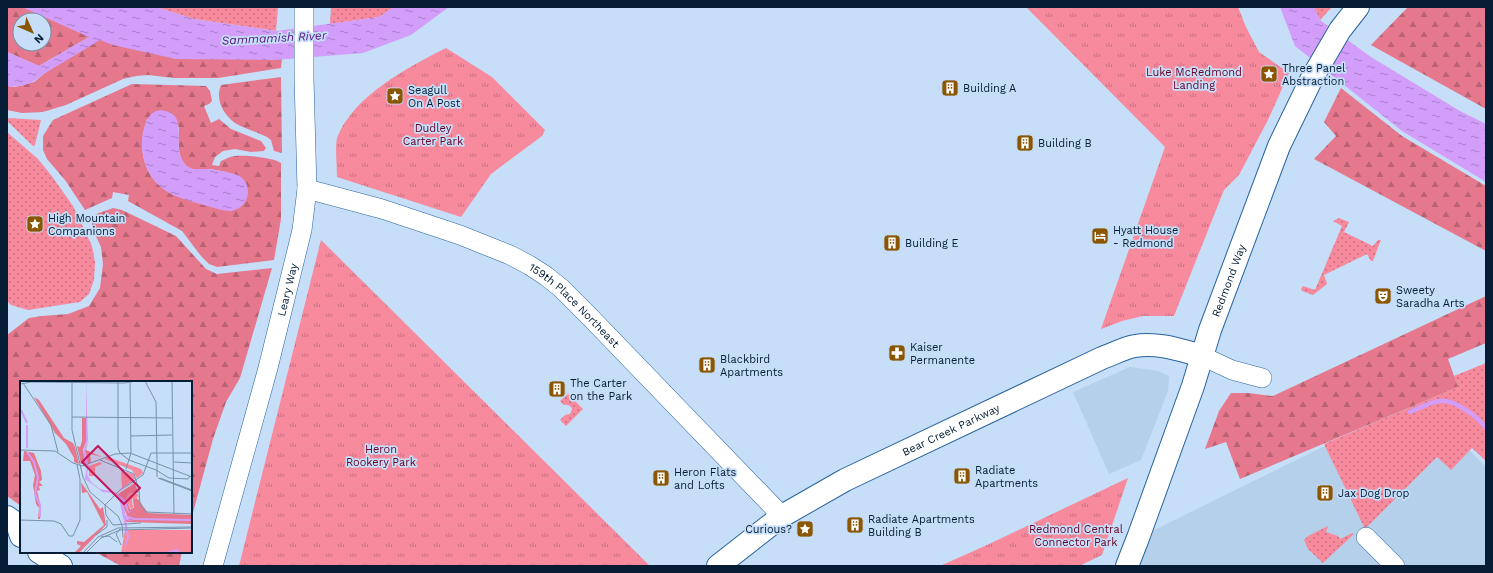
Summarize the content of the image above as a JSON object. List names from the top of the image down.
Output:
{
  "streets": {
    "main road": ["Redmond Way", "Bear Creek Parkway"],
    "street": ["Leary Way", "159th Place Northeast"]
  },
  "crossings": [
    ["Redmond Way", "Bear Creek Parkway"],
    ["Leary Way", "159th Place Northeast"],
    ["159th Place Northeast", "Bear Creek Parkway"]
  ],
  "water": ["Sammamish River"],
  "parks": [
    "Luke McRedmond Landing",
    "Dudley Carter Park",
    "Heron Rookery Park",
    "Redmond Central Connector Park"
  ],
  "places": {
    "place": [
      "Three Panel Abstraction",
      "Seagull On A Post",
      "High Mountain Companions",
      "Curious?"
    ],
    "building": [
      "Building A",
      "Building B",
      "Building E",
      "Blackbird Apartments",
      "The Carter on the Park",
      "Radiate Apartments",
      "Heron Flats and Lofts",
      "Jax Dog Drop",
      "Radiate Apartments Building B"
    ],
    "hotel": ["Hyatt House - Redmond"],
    "theatre": ["Sweety Saradha Arts"],
    "pharmacy": ["Kaiser Permanente"]
  },
  "north": "bottom right"
}
